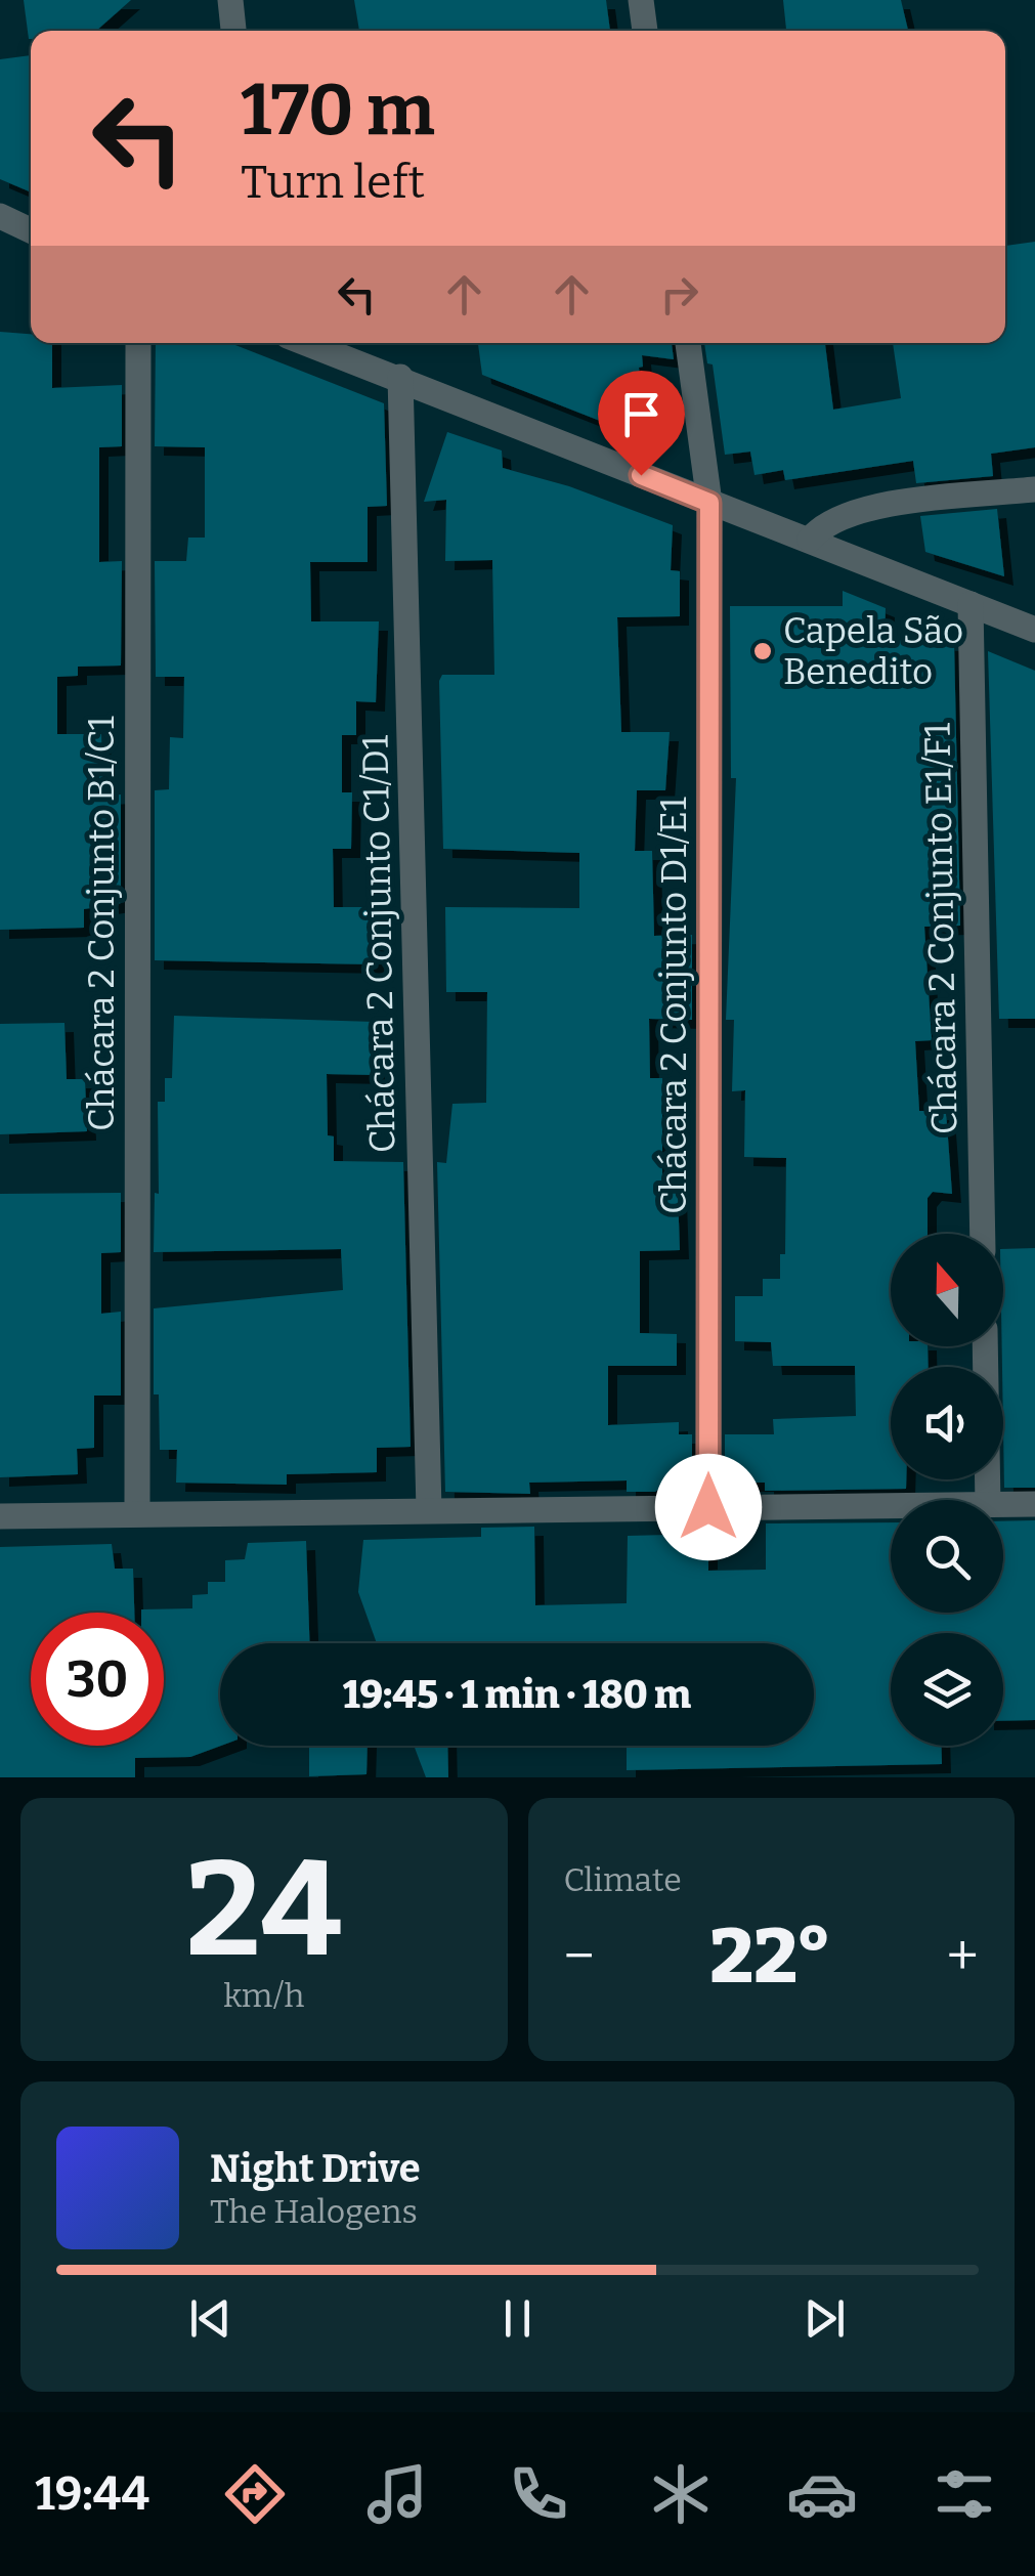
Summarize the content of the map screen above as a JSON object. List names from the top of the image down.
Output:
{
  "streets": {
    "street": [
      "Chácara 2 Conjunto B1/C1",
      "Chácara 2 Conjunto E1/F1",
      "Chácara 2 Conjunto C1/D1",
      "Chácara 2 Conjunto D1/E1"
    ]
  },
  "places": ["Capela São Benedito"],
  "north": "top",
  "page": {
    "turn": ["170 m", "Turn left"],
    "limit": "30",
    "trip": "19:45 · 1 min · 180 m",
    "tile": [
      ["24", "km/h"],
      "Climate"
    ],
    "heat": ["−", "22°", "+"],
    "song": ["Night Drive", "The Halogens"],
    "tabs": "19:44"
  }
}
